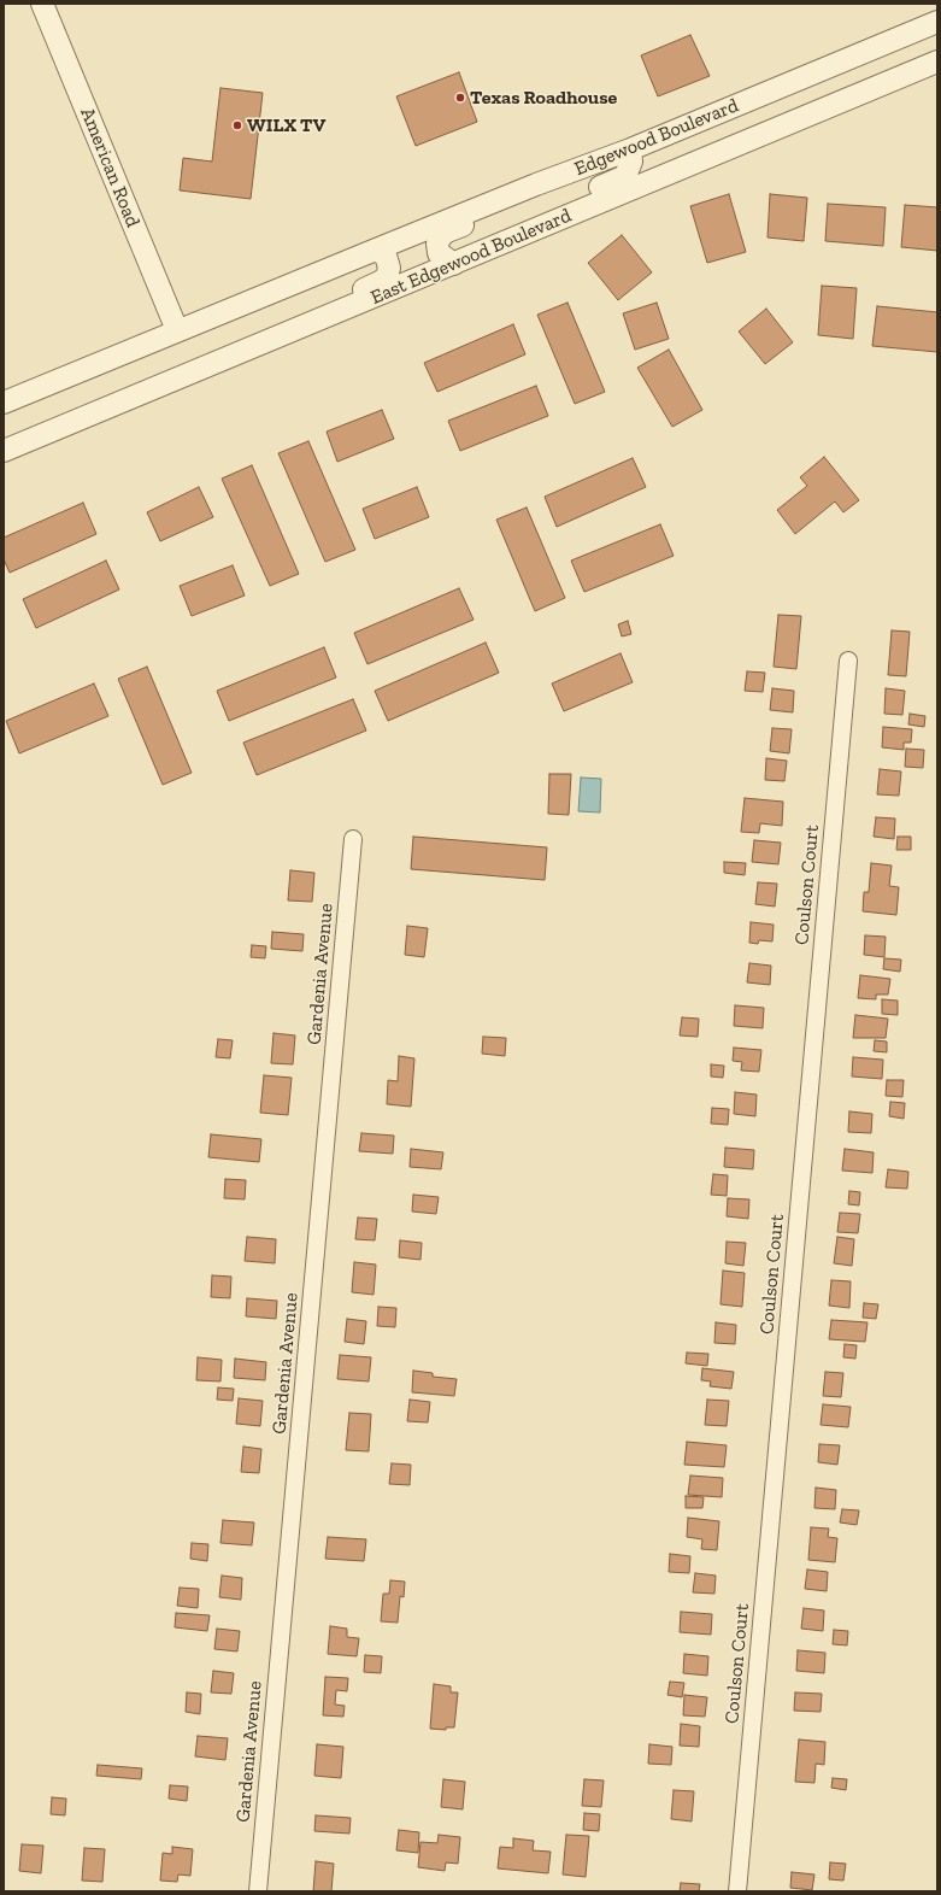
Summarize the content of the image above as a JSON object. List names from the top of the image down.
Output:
{
  "streets": {
    "street": [
      "Edgewood Boulevard",
      "American Road",
      "East Edgewood Boulevard",
      "Coulson Court",
      "Gardenia Avenue"
    ]
  },
  "places": ["Texas Roadhouse", "WILX TV"]
}
